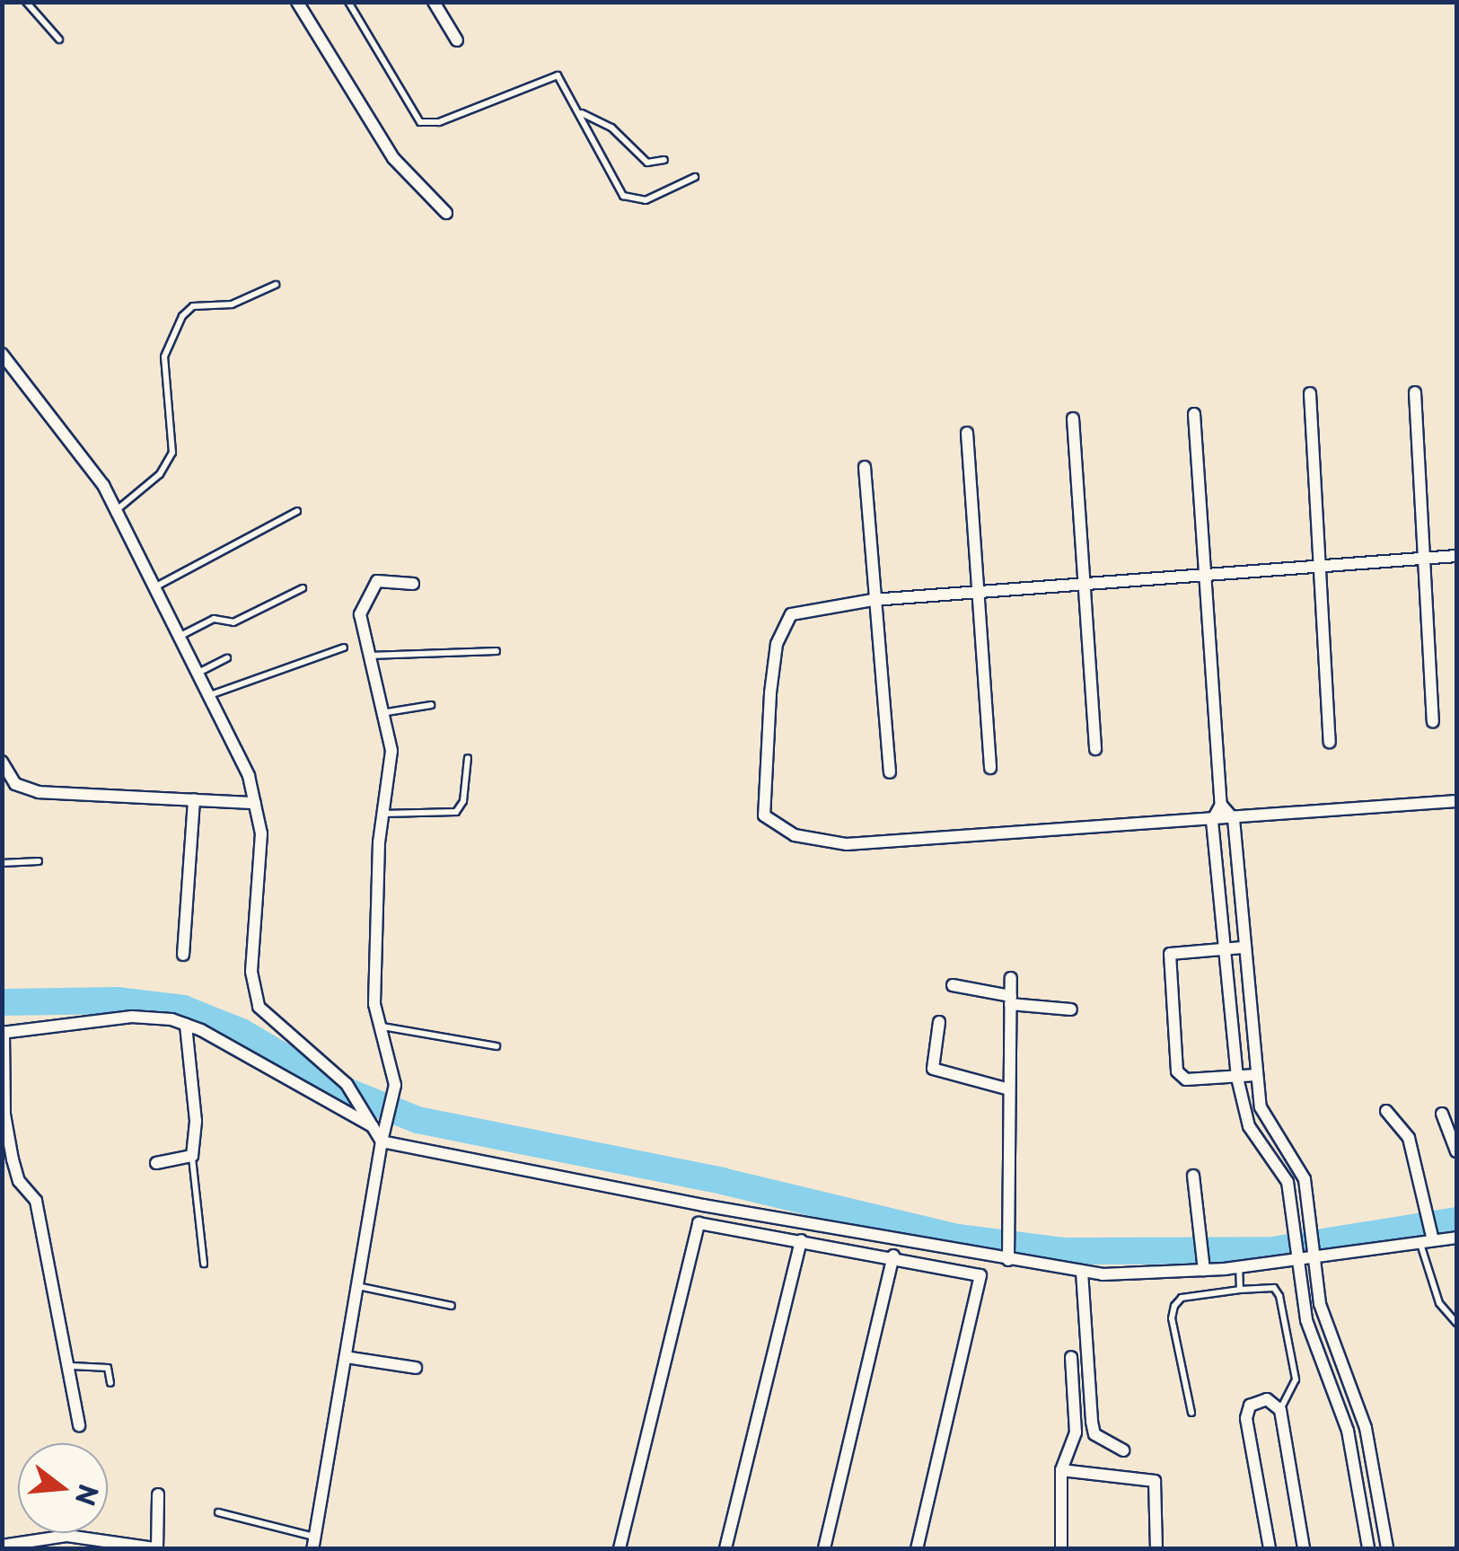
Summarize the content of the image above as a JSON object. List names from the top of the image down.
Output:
{
  "north": "right"
}
